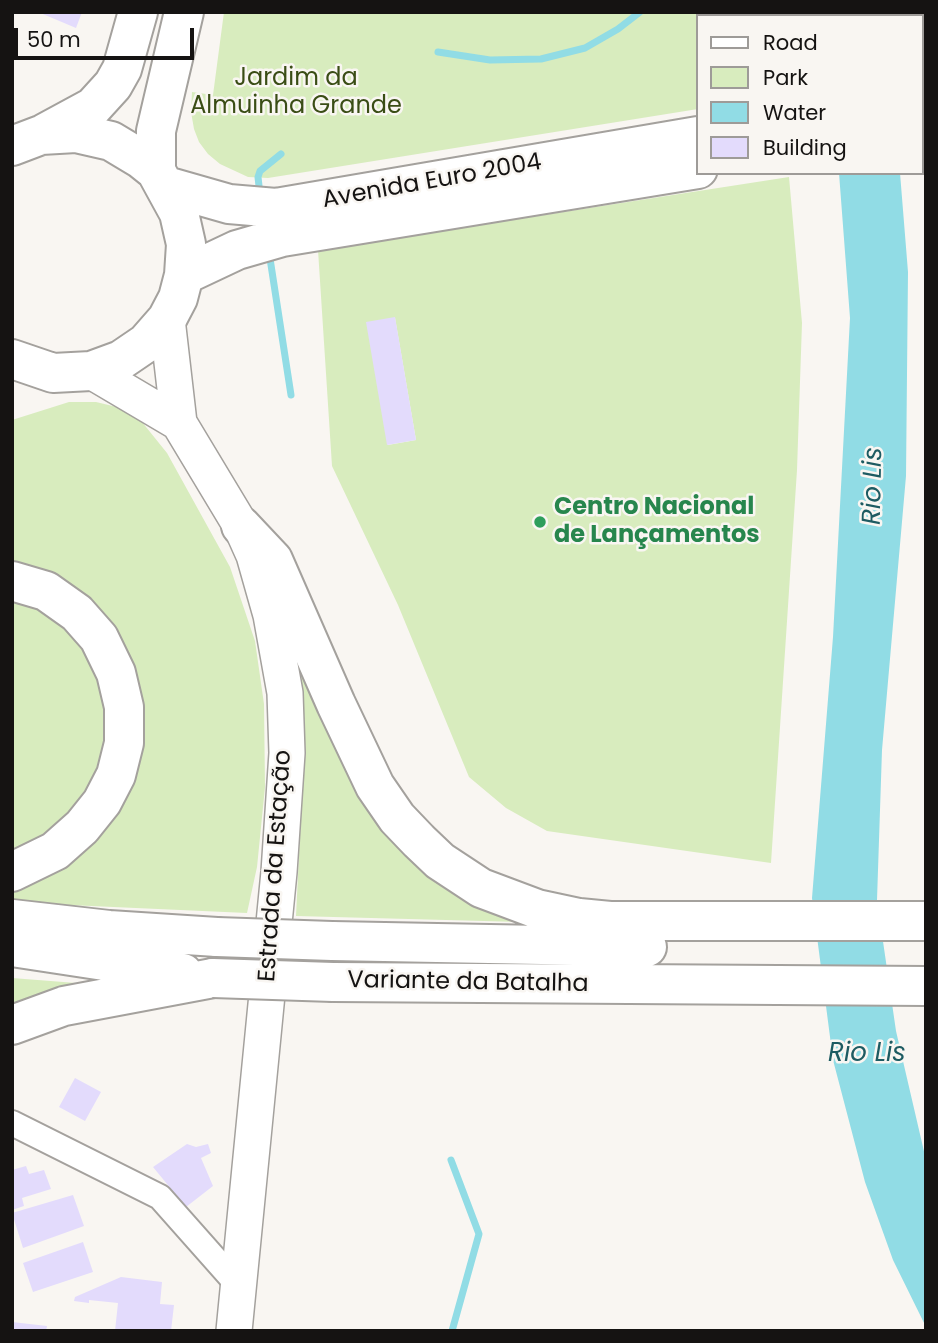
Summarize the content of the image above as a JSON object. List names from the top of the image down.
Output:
{
  "streets": {
    "main road": ["Avenida Euro 2004", "Estrada da Estação", "Variante da Batalha"]
  },
  "water": ["Rio Lis"],
  "parks": ["Jardim da Almuinha Grande"],
  "places": ["Centro Nacional de Lançamentos"],
  "legend": [
    "Road",
    "Park",
    "Water",
    "Building"
  ],
  "scale_bar": "50 m"
}
